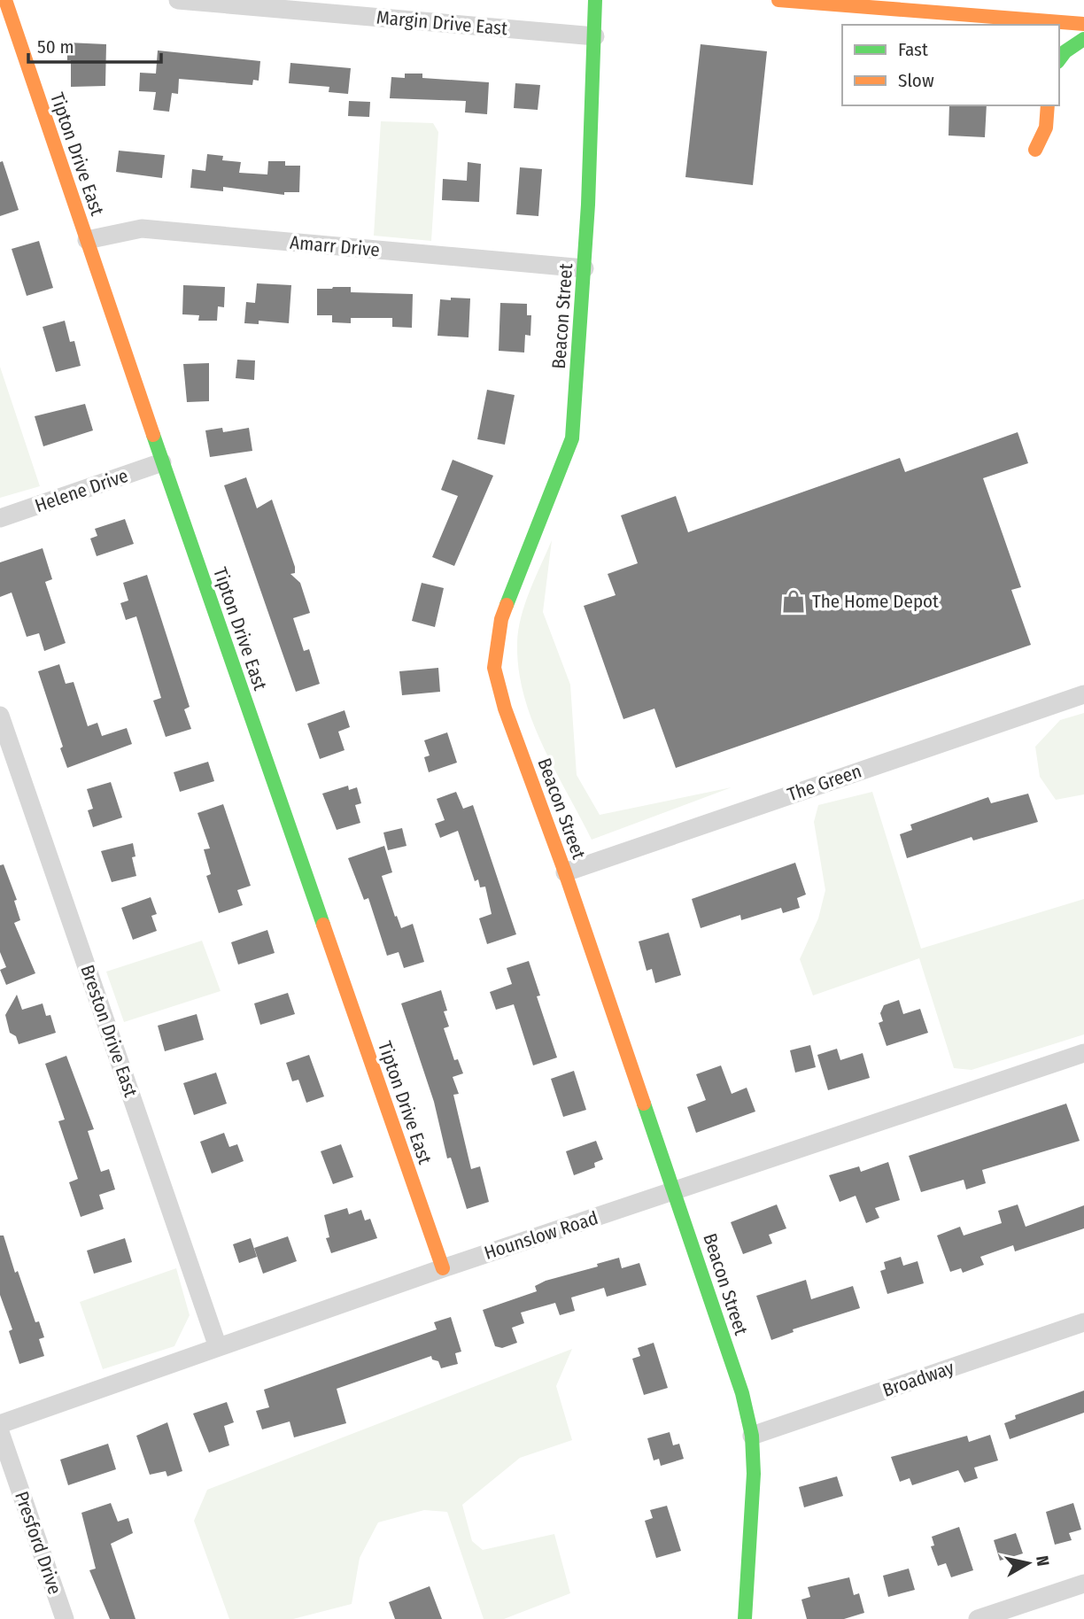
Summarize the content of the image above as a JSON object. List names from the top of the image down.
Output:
{
  "streets": {
    "main road": ["Tipton Drive East", "Beacon Street"],
    "street": [
      "Margin Drive East",
      "Amarr Drive",
      "Helene Drive",
      "The Green",
      "Breston Drive East",
      "Hounslow Road",
      "Broadway",
      "Presford Drive"
    ]
  },
  "crossings": [
    ["Margin Drive East", "Beacon Street"],
    ["Tipton Drive East", "Amarr Drive"],
    ["Tipton Drive East", "Helene Drive"],
    ["Tipton Drive East", "Hounslow Road"],
    ["Amarr Drive", "Beacon Street"],
    ["Beacon Street", "The Green"],
    ["Beacon Street", "Hounslow Road"],
    ["Beacon Street", "Broadway"],
    ["Breston Drive East", "Hounslow Road"]
  ],
  "places": {
    "shop": ["The Home Depot"]
  },
  "legend": ["Fast", "Slow"],
  "scale_bar": "50 m",
  "north": "right"
}
